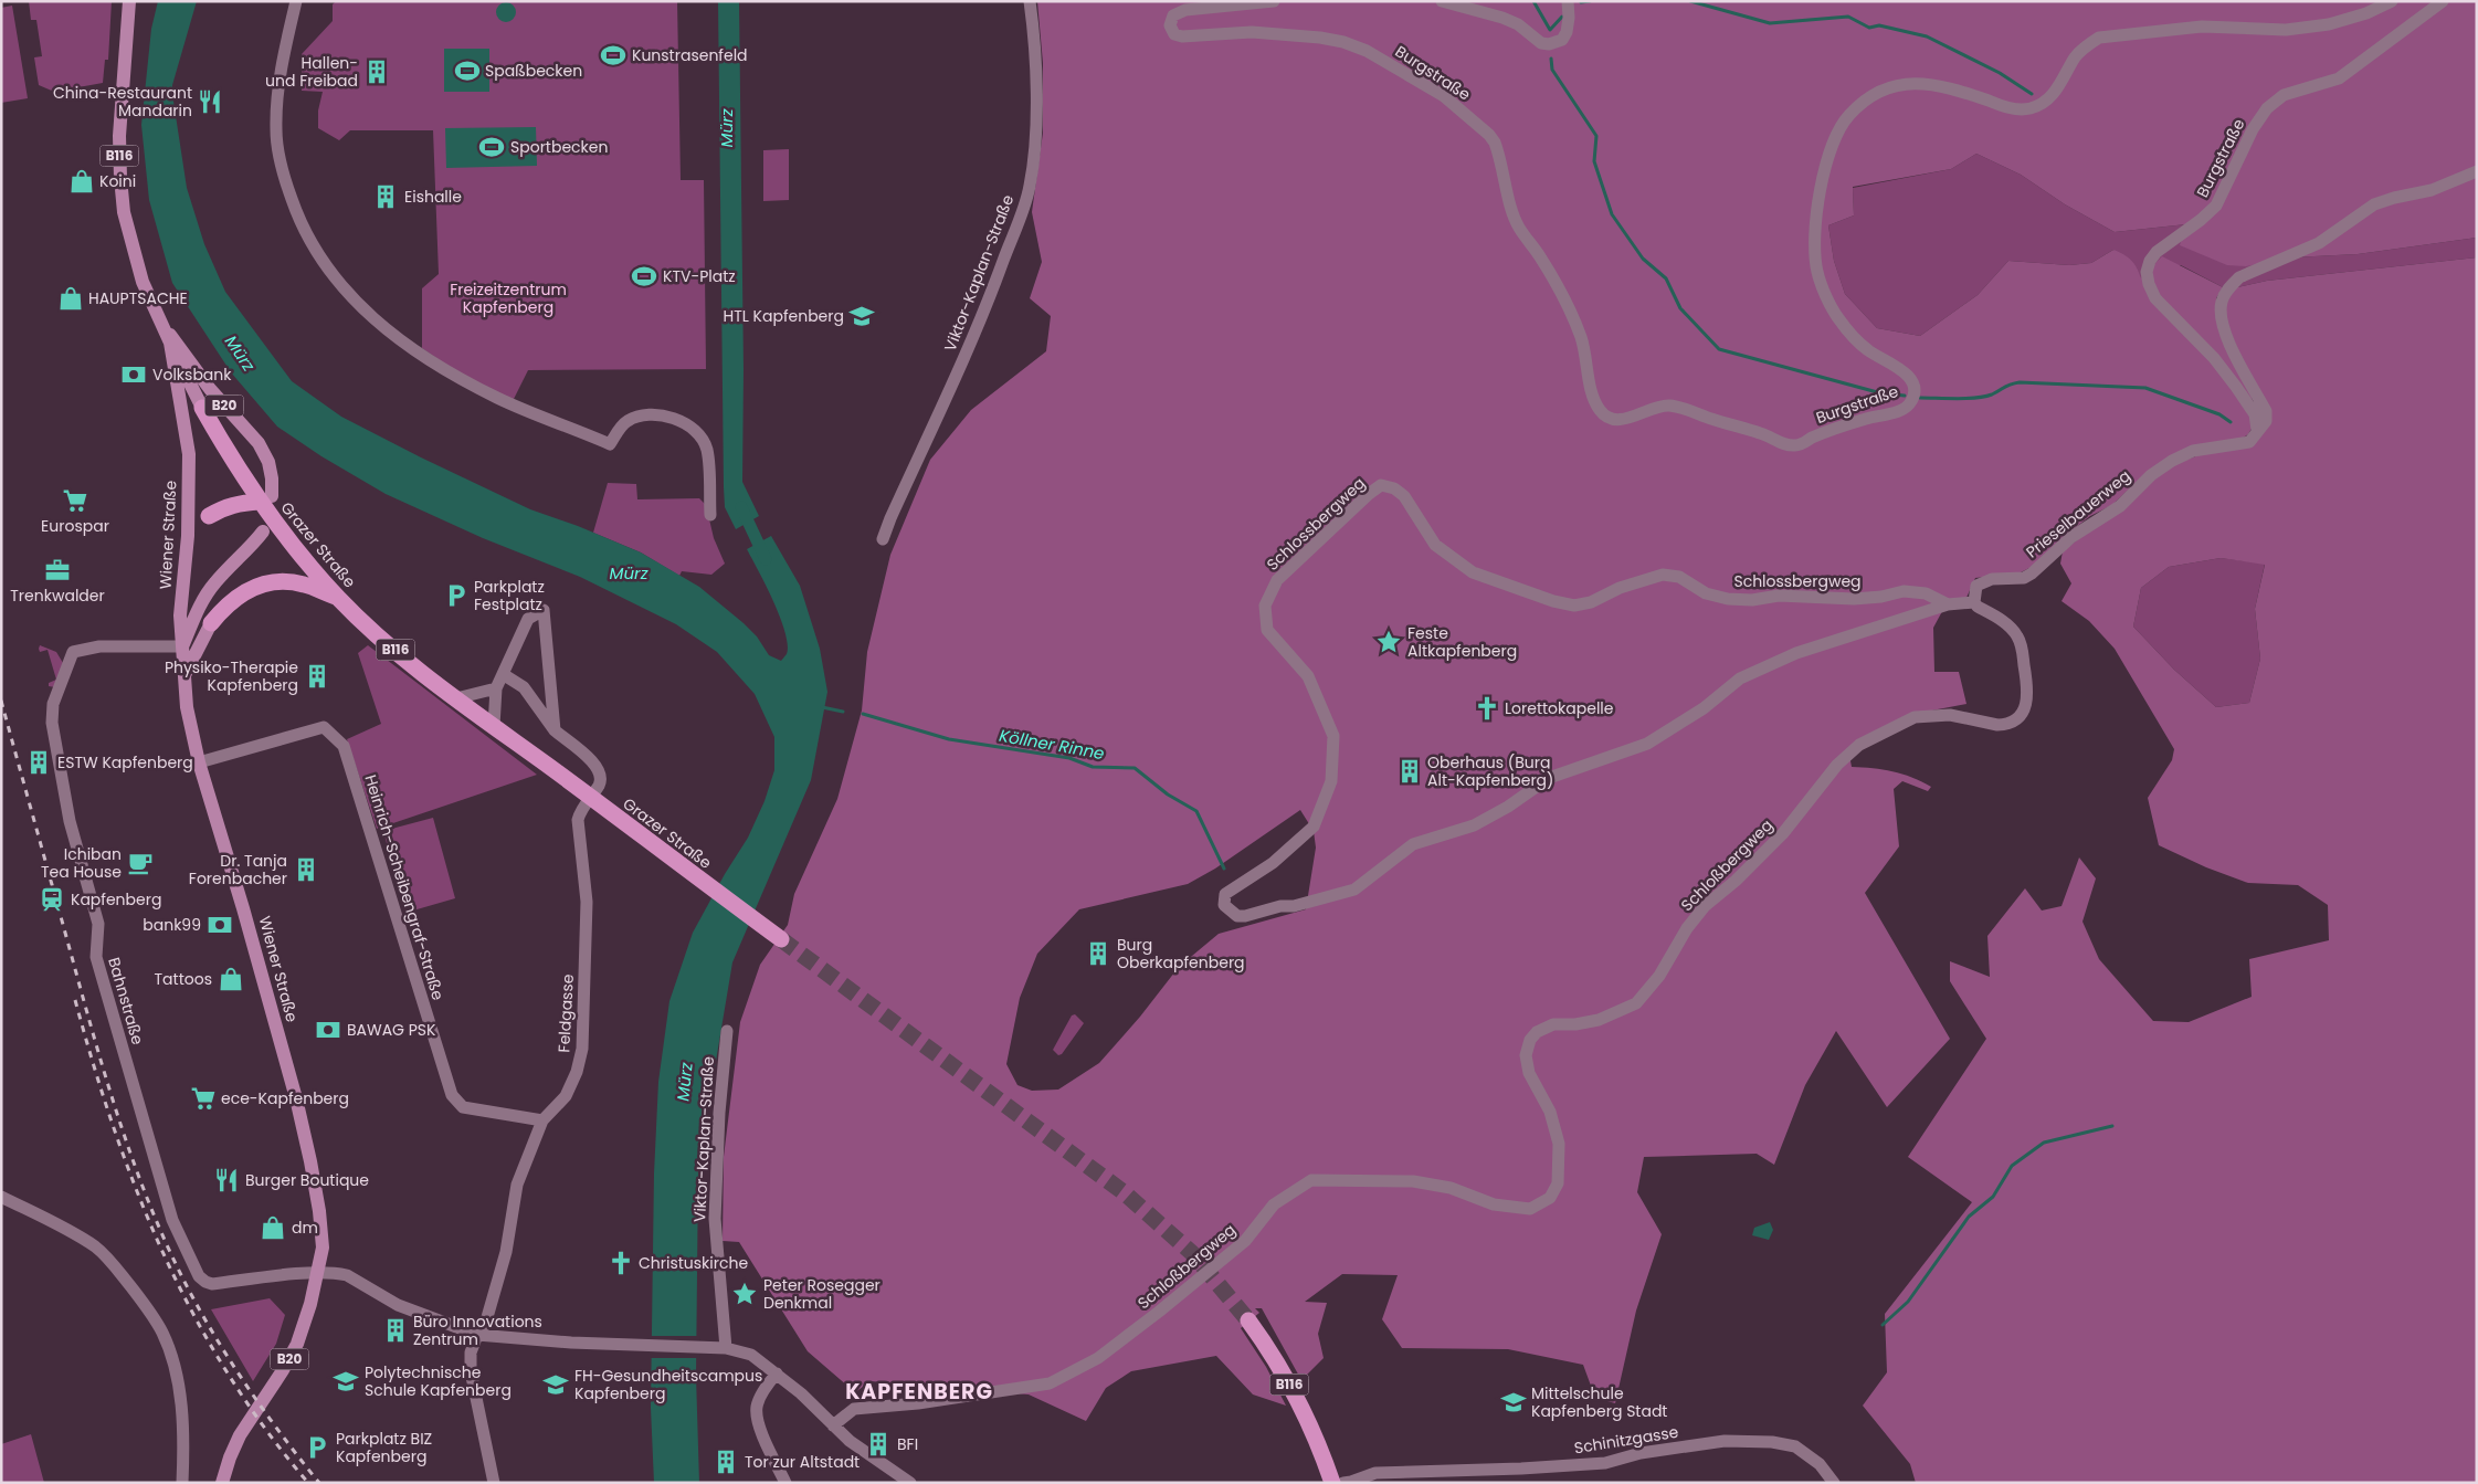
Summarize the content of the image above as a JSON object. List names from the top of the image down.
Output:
{
  "streets": {
    "highway": ["B116", "Grazer Straße"],
    "main road": ["B20", "Wiener Straße"],
    "street": [
      "Burgstraße",
      "Viktor-Kaplan-Straße",
      "Prieselbauerweg",
      "Schlossbergweg",
      "Schloßbergweg",
      "Heinrich-Scheibengraf-Straße",
      "Bahnstraße",
      "Feldgasse",
      "Schinitzgasse"
    ]
  },
  "crossings": [
    ["Burgstraße", "Prieselbauerweg"],
    ["B20", "Wiener Straße"],
    ["B20", "Bahnstraße"],
    ["Prieselbauerweg", "Schlossbergweg"],
    ["Prieselbauerweg", "Schloßbergweg"],
    ["Schlossbergweg", "Schloßbergweg"],
    ["Wiener Straße", "Grazer Straße"],
    ["Wiener Straße", "Heinrich-Scheibengraf-Straße"],
    ["Wiener Straße", "Bahnstraße"],
    ["Heinrich-Scheibengraf-Straße", "Feldgasse"]
  ],
  "districts": ["KAPFENBERG"],
  "water": ["Mürz", "Köllner Rinne"],
  "parks": ["Freizeitzentrum Kapfenberg"],
  "places": {
    "sports": [
      "Kunstrasenfeld",
      "Spaßbecken",
      "Sportbecken",
      "KTV-Platz"
    ],
    "building": [
      "Hallen- und Freibad",
      "Eishalle",
      "Physiko-Therapie Kapfenberg",
      "ESTW Kapfenberg",
      "Oberhaus (Burg Alt-Kapfenberg)",
      "Dr. Tanja Forenbacher",
      "Burg Oberkapfenberg",
      "Büro Innovations Zentrum",
      "BFI",
      "Tor zur Altstadt"
    ],
    "restaurant": ["China-Restaurant Mandarin", "Burger Boutique"],
    "shop": [
      "Koini",
      "HAUPTSACHE",
      "Tattoos",
      "dm"
    ],
    "school or university": [
      "HTL Kapfenberg",
      "Polytechnische Schule Kapfenberg",
      "FH-Gesundheitscampus Kapfenberg",
      "Mittelschule Kapfenberg Stadt"
    ],
    "bank": ["Volksbank", "bank99", "BAWAG PSK"],
    "supermarket": ["Eurospar", "ece-Kapfenberg"],
    "office": ["Trenkwalder"],
    "parking": ["Parkplatz Festplatz", "Parkplatz BIZ Kapfenberg"],
    "place": ["Feste Altkapfenberg", "Peter Rosegger Denkmal"],
    "church": ["Lorettokapelle", "Christuskirche"],
    "cafe": ["Ichiban Tea House"],
    "station": ["Kapfenberg"]
  }
}
